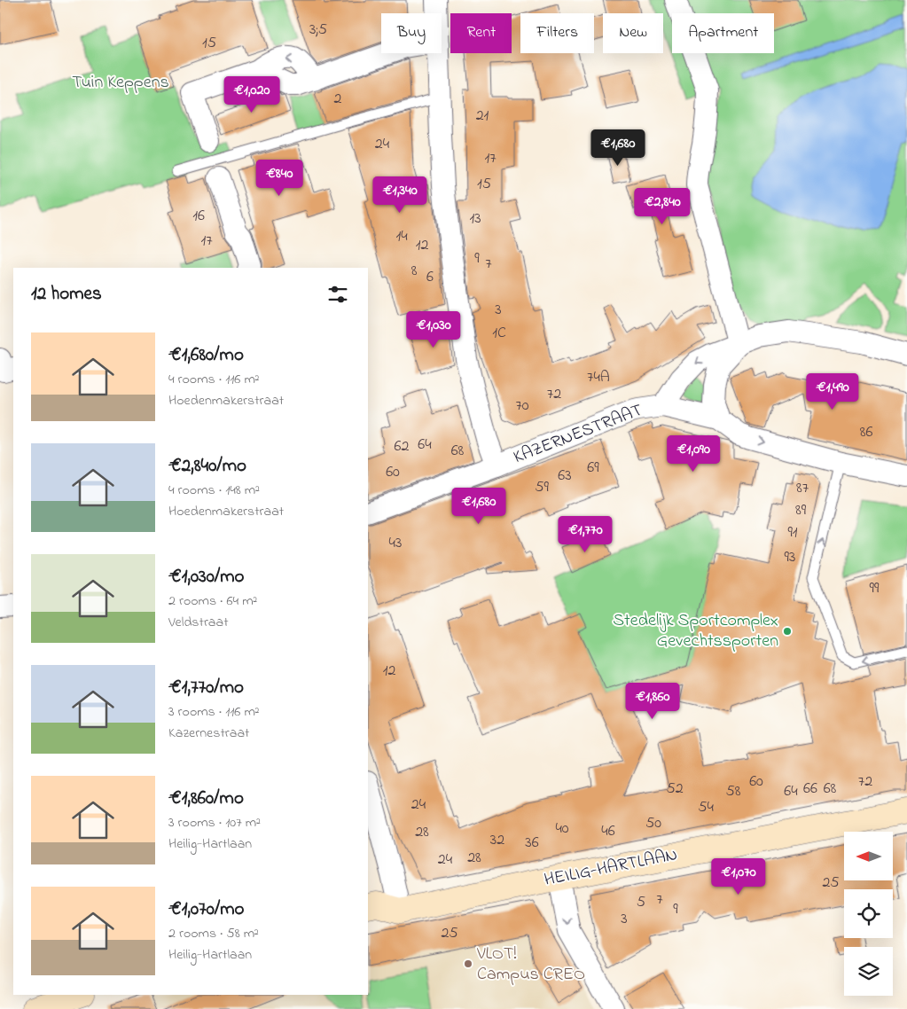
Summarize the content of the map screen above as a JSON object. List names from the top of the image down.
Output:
{
  "streets": {
    "street": ["KAZERNESTRAAT", "HEILIG-HARTLAAN"]
  },
  "parks": ["Tuin Keppens"],
  "places": ["Stedelijk Sportcomplex Gevechtssporten", "VLOT! Campus CREO"],
  "house_numbers": [
    "3;5",
    "15",
    "2",
    "21",
    "24",
    "17",
    "15",
    "16",
    "13",
    "14",
    "17",
    "12",
    "9",
    "7",
    "8",
    "6",
    "3",
    "1C",
    "74A",
    "72",
    "70",
    "86",
    "64",
    "62",
    "68",
    "69",
    "60",
    "63",
    "59",
    "87",
    "89",
    "91",
    "43",
    "93",
    "99",
    "12",
    "60",
    "72",
    "52",
    "66",
    "68",
    "58",
    "64",
    "24",
    "54",
    "50",
    "40",
    "46",
    "28",
    "32",
    "36",
    "28",
    "24",
    "25",
    "7",
    "5",
    "9",
    "3",
    "25"
  ],
  "north": "left",
  "page": {
    "chip": [
      "Buy",
      "Rent",
      "Filters",
      "New",
      "Apartment"
    ],
    "price": [
      "€1,020",
      "€1,680",
      "€840",
      "€1,340",
      "€2,840",
      "€1,030",
      "€1,490",
      "€1,090",
      "€1,680",
      "€1,770",
      "€1,860",
      "€1,070"
    ],
    "heading": "12 homes",
    "list": [
      {
        "name": "€1,680/mo",
        "note": "4 rooms · 116 m² · Hoedenmakerstraat"
      },
      {
        "name": "€2,840/mo",
        "note": "4 rooms · 148 m² · Hoedenmakerstraat"
      },
      {
        "name": "€1,030/mo",
        "note": "2 rooms · 64 m² · Veldstraat"
      },
      {
        "name": "€1,770/mo",
        "note": "3 rooms · 116 m² · Kazernestraat"
      },
      {
        "name": "€1,860/mo",
        "note": "3 rooms · 107 m² · Heilig-Hartlaan"
      },
      {
        "name": "€1,070/mo",
        "note": "2 rooms · 58 m² · Heilig-Hartlaan"
      }
    ]
  }
}
